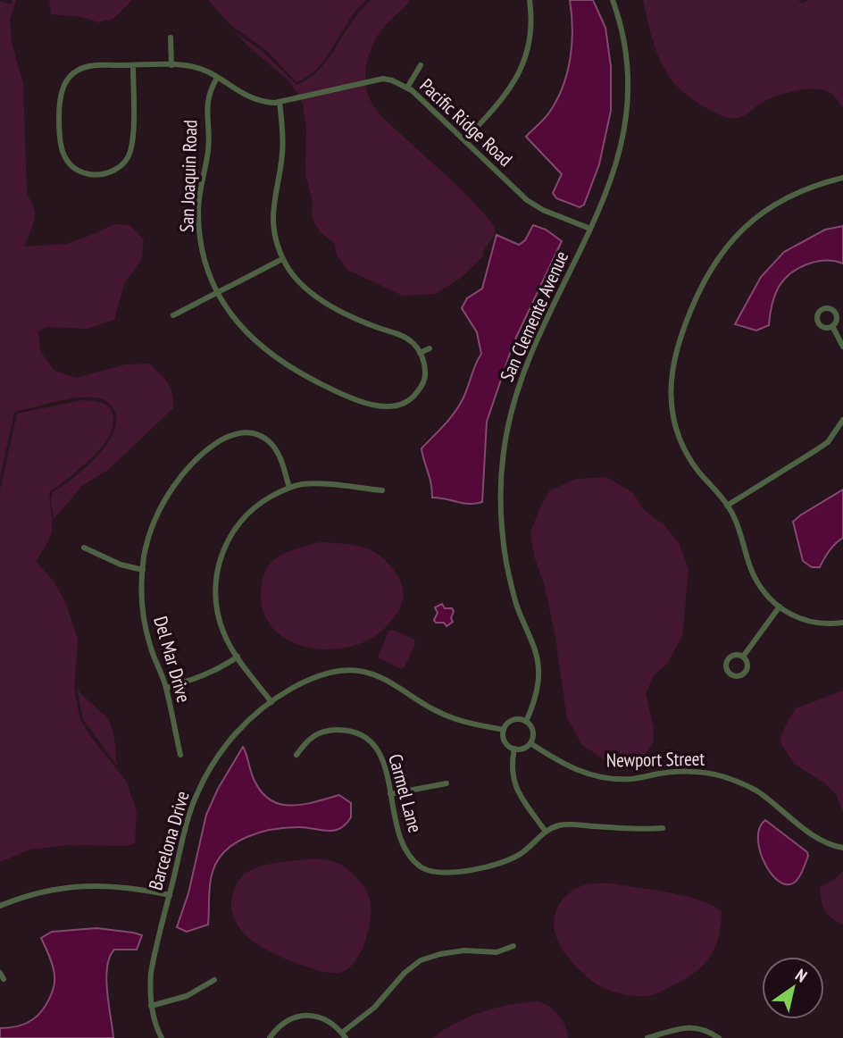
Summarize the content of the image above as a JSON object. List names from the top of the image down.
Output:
{
  "streets": {
    "street": [
      "Pacific Ridge Road",
      "San Joaquin Road",
      "San Clemente Avenue",
      "Del Mar Drive",
      "Newport Street",
      "Carmel Lane",
      "Barcelona Drive"
    ]
  },
  "crossings": [
    ["Pacific Ridge Road", "San Joaquin Road"],
    ["Pacific Ridge Road", "San Clemente Avenue"],
    ["San Clemente Avenue", "Newport Street"],
    ["San Clemente Avenue", "Barcelona Drive"],
    ["Newport Street", "Barcelona Drive"]
  ],
  "north": "top right"
}
